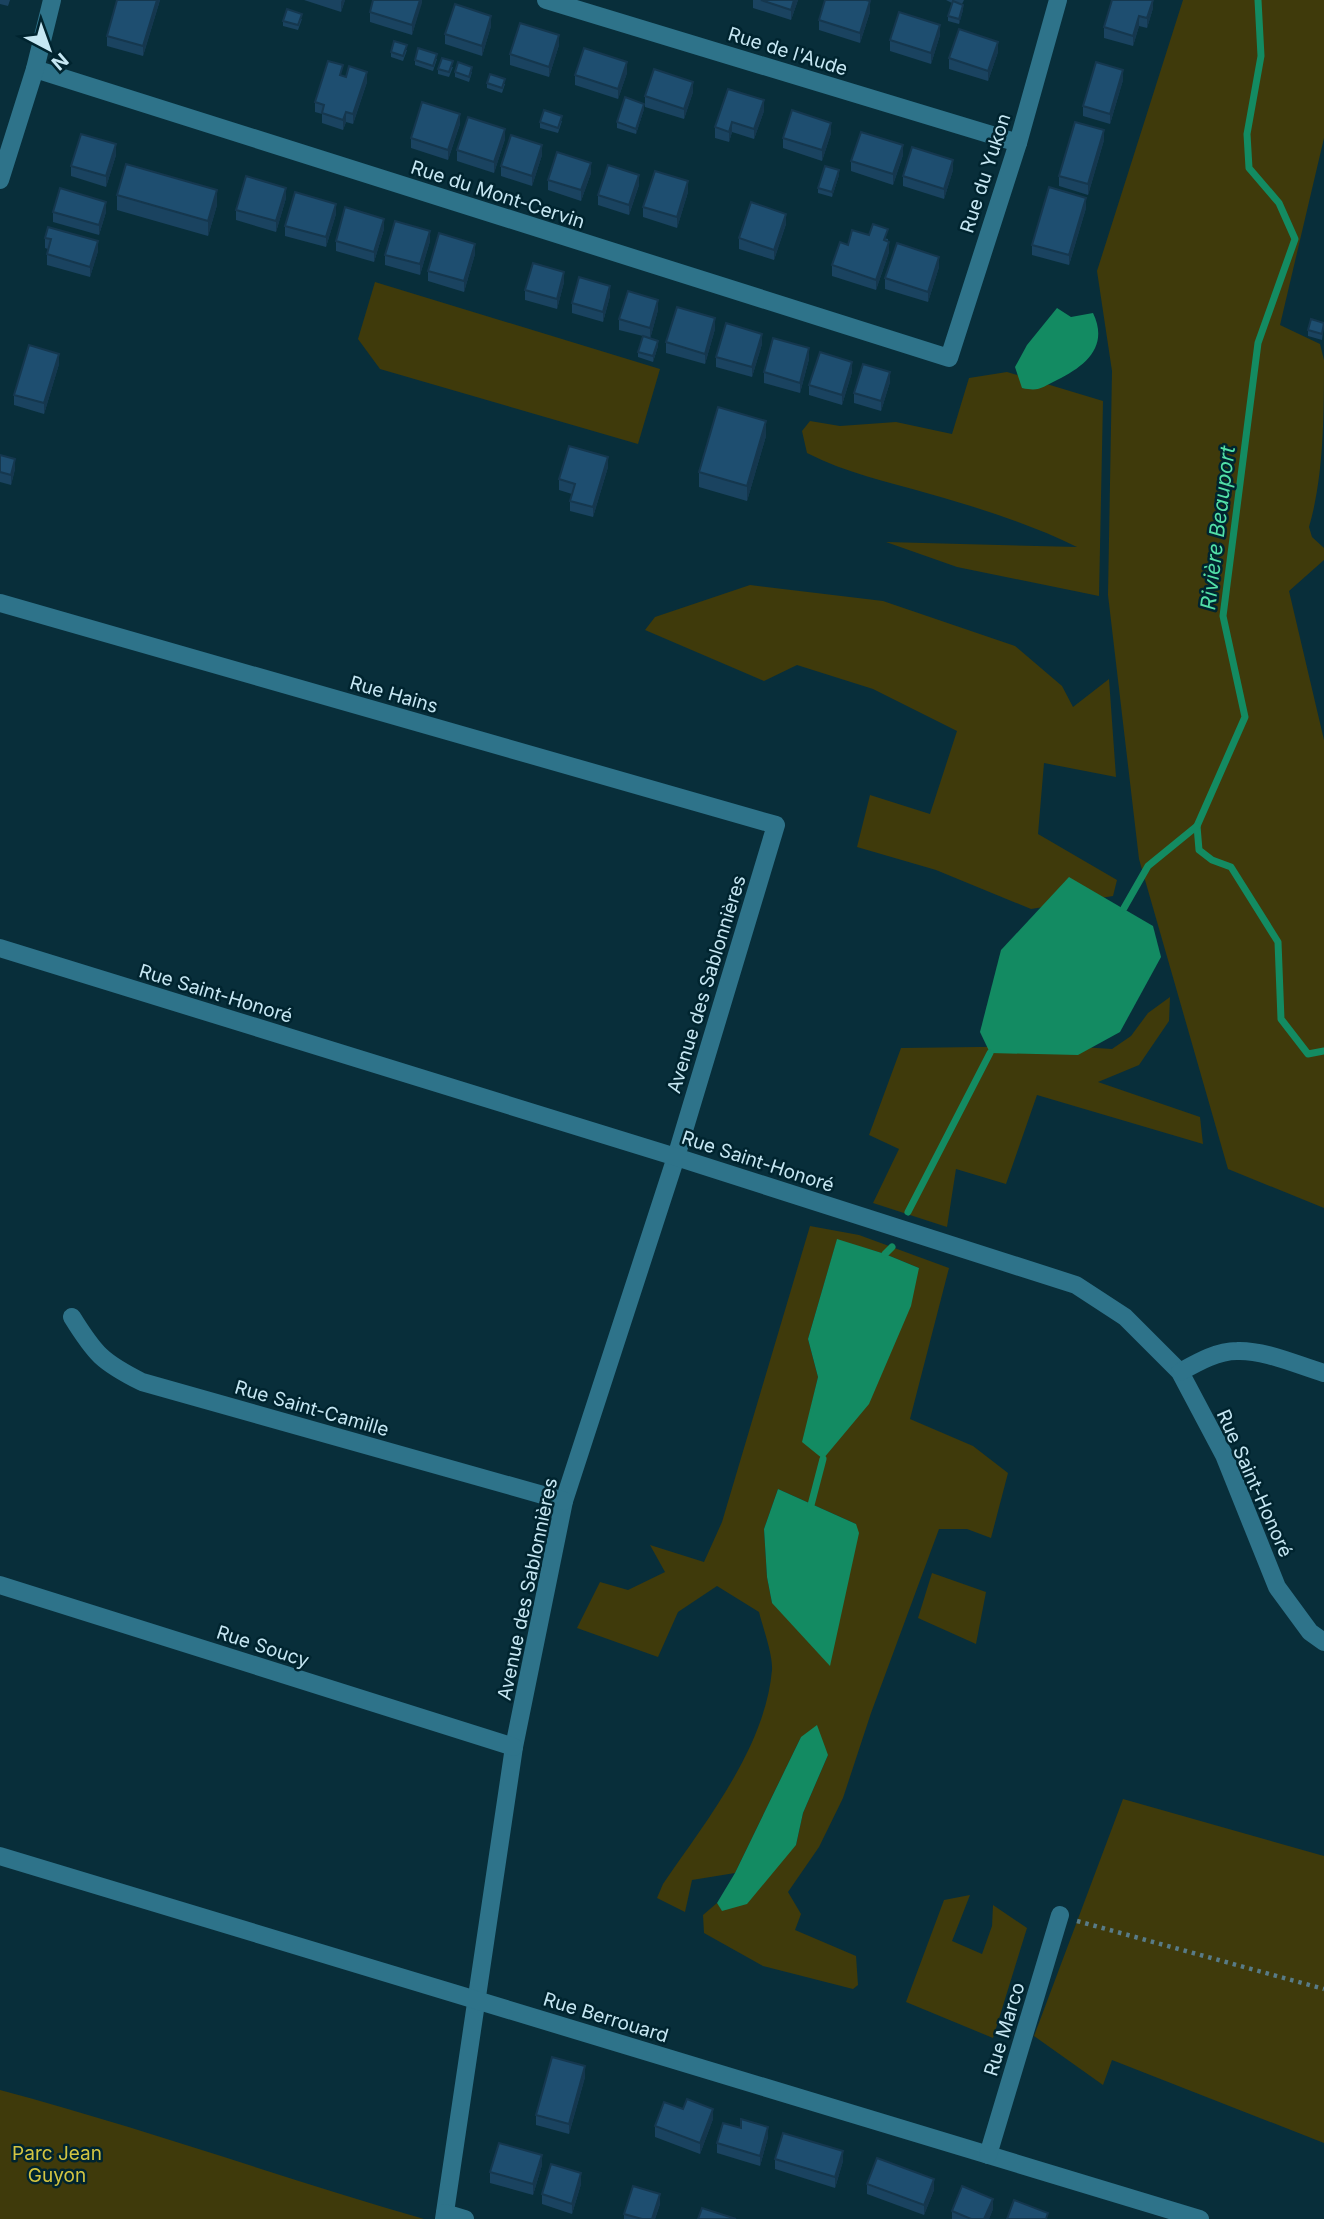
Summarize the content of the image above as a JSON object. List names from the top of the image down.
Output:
{
  "streets": {
    "street": [
      "Rue de l'Aude",
      "Rue du Yukon",
      "Rue du Mont-Cervin",
      "Rue Hains",
      "Avenue des Sablonnières",
      "Rue Saint-Honoré",
      "Rue Saint-Camille",
      "Rue Soucy",
      "Rue Berrouard",
      "Rue Marco"
    ]
  },
  "crossings": [
    ["Rue de l'Aude", "Rue du Yukon"],
    ["Rue du Yukon", "Rue du Mont-Cervin"],
    ["Rue Hains", "Avenue des Sablonnières"],
    ["Avenue des Sablonnières", "Rue Saint-Honoré"],
    ["Avenue des Sablonnières", "Rue Saint-Camille"],
    ["Avenue des Sablonnières", "Rue Soucy"],
    ["Avenue des Sablonnières", "Rue Berrouard"],
    ["Rue Berrouard", "Rue Marco"]
  ],
  "water": ["Rivière Beauport"],
  "parks": ["Parc Jean Guyon"],
  "north": "bottom right"
}
